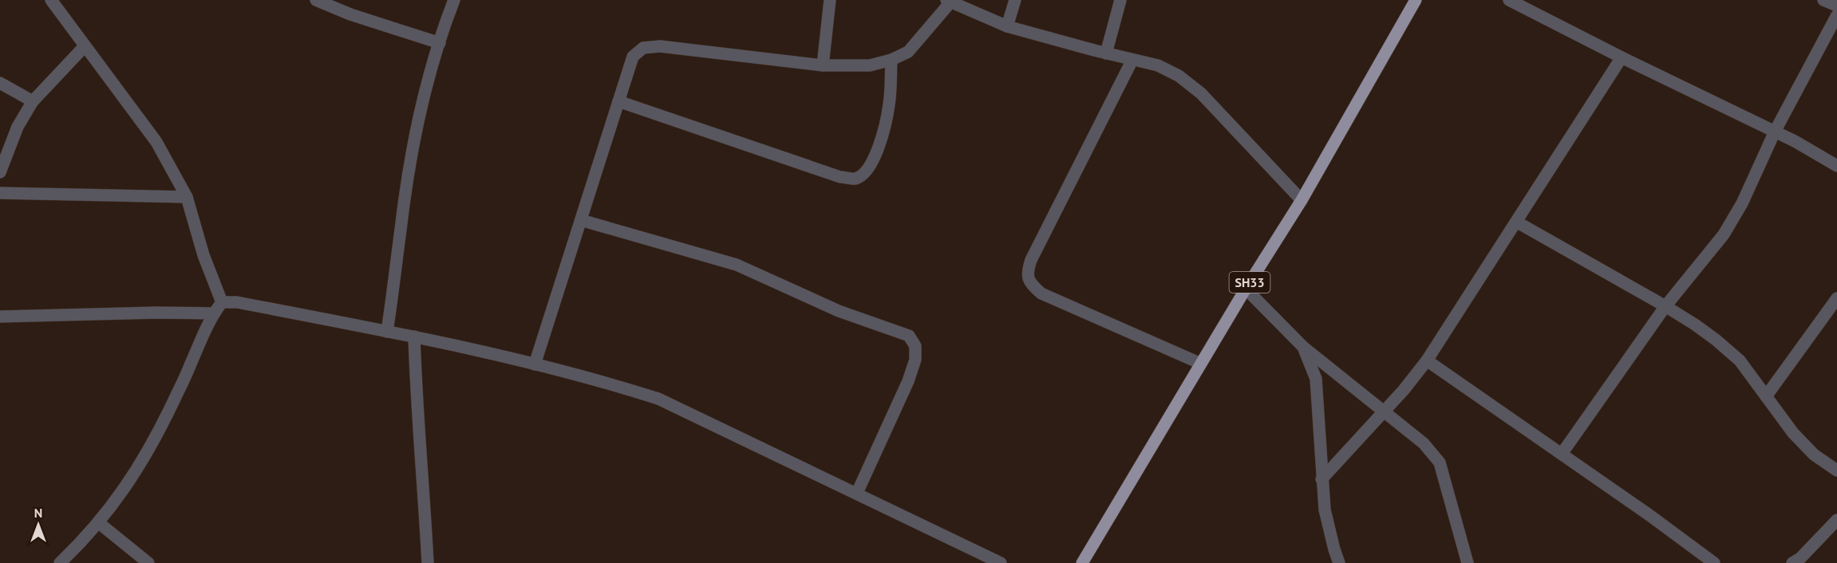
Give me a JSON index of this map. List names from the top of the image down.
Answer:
{
  "streets": {
    "main road": ["SH33"]
  },
  "north": "top"
}
